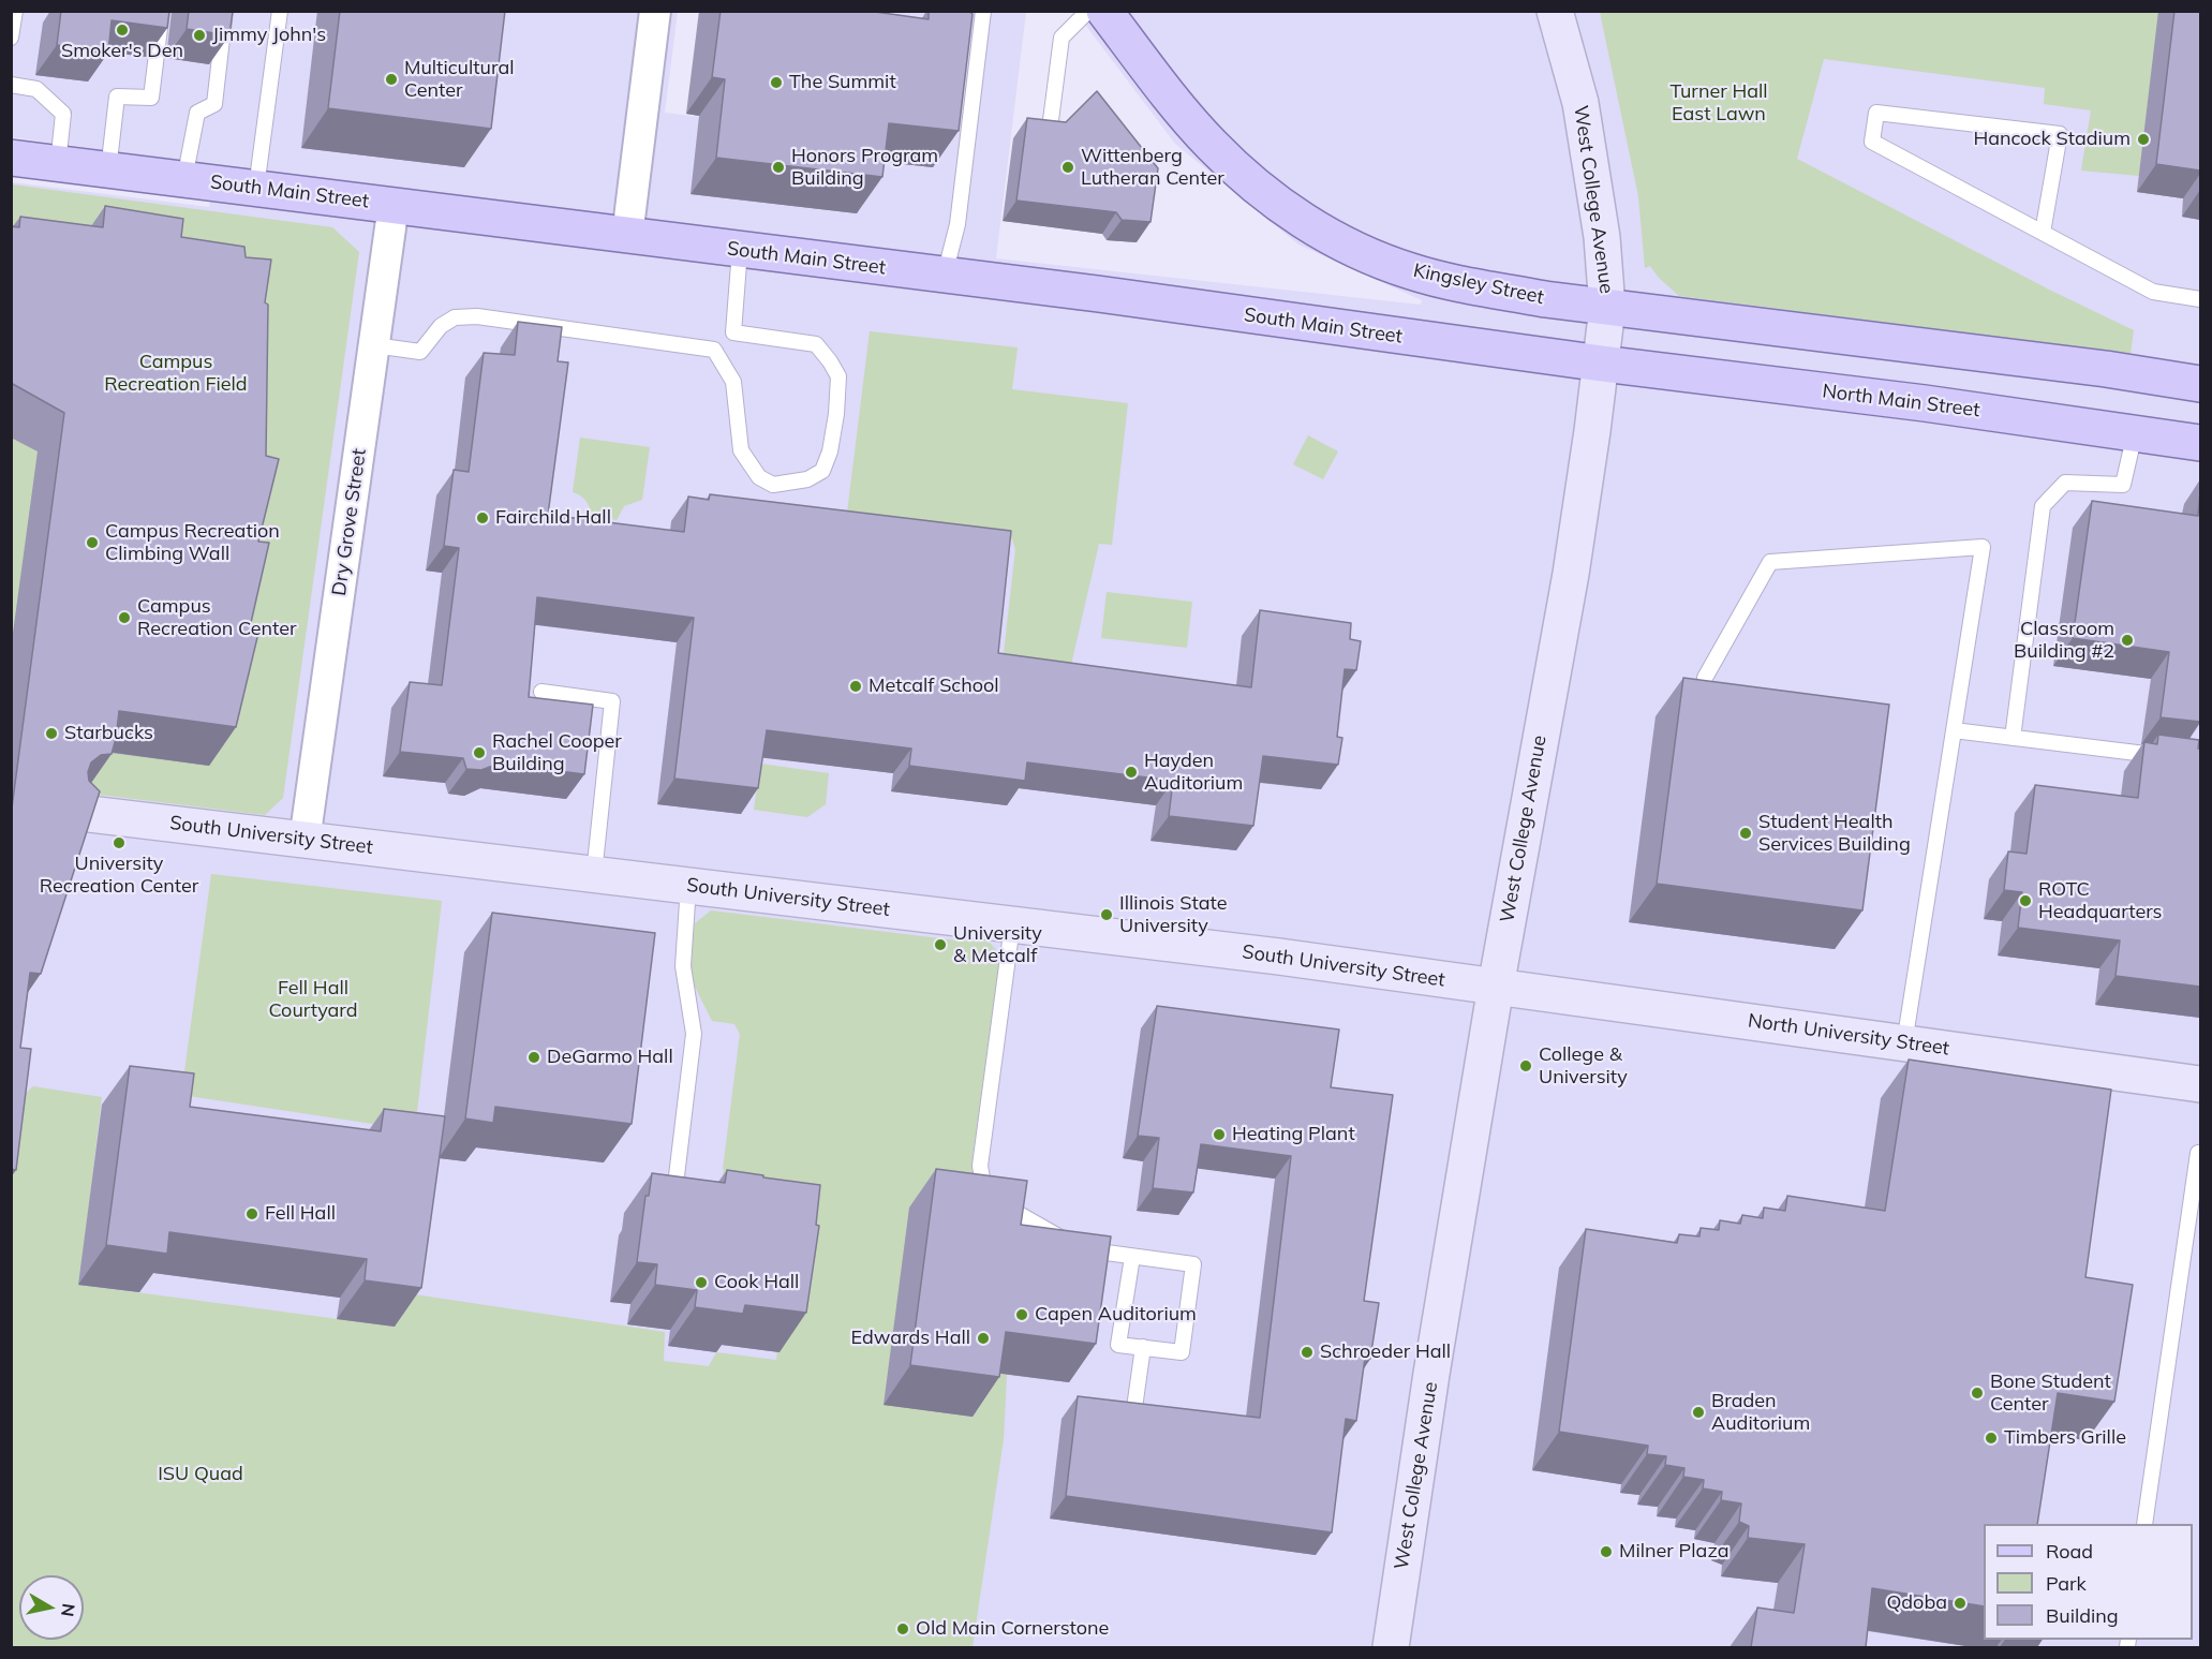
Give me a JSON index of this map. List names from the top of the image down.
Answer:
{
  "streets": {
    "main road": ["South Main Street", "Kingsley Street", "North Main Street"],
    "street": [
      "West College Avenue",
      "Dry Grove Street",
      "South University Street",
      "North University Street"
    ]
  },
  "crossings": [
    ["South Main Street", "West College Avenue"],
    ["South Main Street", "North Main Street"],
    ["South Main Street", "Dry Grove Street"],
    ["West College Avenue", "Kingsley Street"],
    ["West College Avenue", "North Main Street"],
    ["West College Avenue", "South University Street"],
    ["West College Avenue", "North University Street"],
    ["Dry Grove Street", "South University Street"],
    ["South University Street", "North University Street"]
  ],
  "parks": [
    "Turner Hall East Lawn",
    "Campus Recreation Field",
    "Fell Hall Courtyard",
    "ISU Quad"
  ],
  "places": [
    "Smoker's Den",
    "Jimmy John's",
    "Multicultural Center",
    "The Summit",
    "Hancock Stadium",
    "Honors Program Building",
    "Wittenberg Lutheran Center",
    "Fairchild Hall",
    "Campus Recreation Climbing Wall",
    "Campus Recreation Center",
    "Classroom Building #2",
    "Metcalf School",
    "Starbucks",
    "Rachel Cooper Building",
    "Hayden Auditorium",
    "Student Health Services Building",
    "University Recreation Center",
    "ROTC Headquarters",
    "Illinois State University",
    "University & Metcalf",
    "DeGarmo Hall",
    "College & University",
    "Heating Plant",
    "Fell Hall",
    "Cook Hall",
    "Capen Auditorium",
    "Edwards Hall",
    "Schroeder Hall",
    "Bone Student Center",
    "Braden Auditorium",
    "Timbers Grille",
    "Milner Plaza",
    "Qdoba",
    "Old Main Cornerstone"
  ],
  "legend": ["Road", "Park", "Building"],
  "north": "right"
}
